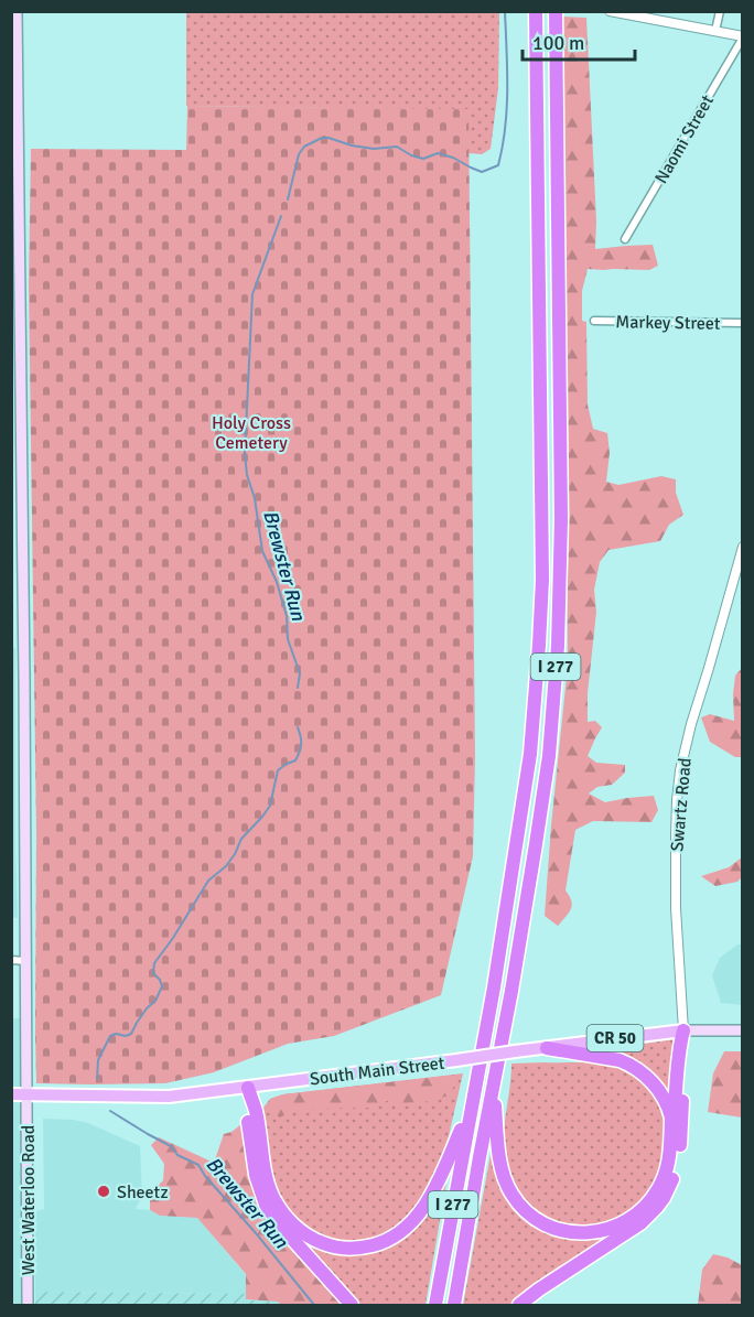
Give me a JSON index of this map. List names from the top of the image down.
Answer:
{
  "streets": {
    "highway": ["I 277"],
    "main road": ["CR 50", "South Main Street", "West Waterloo Road"],
    "street": ["Naomi Street", "Markey Street", "Swartz Road"]
  },
  "crossings": [
    ["Swartz Road", "South Main Street"],
    ["South Main Street", "West Waterloo Road"]
  ],
  "water": ["Brewster Run"],
  "parks": ["Holy Cross Cemetery"],
  "places": ["Sheetz"],
  "scale_bar": "100 m"
}
